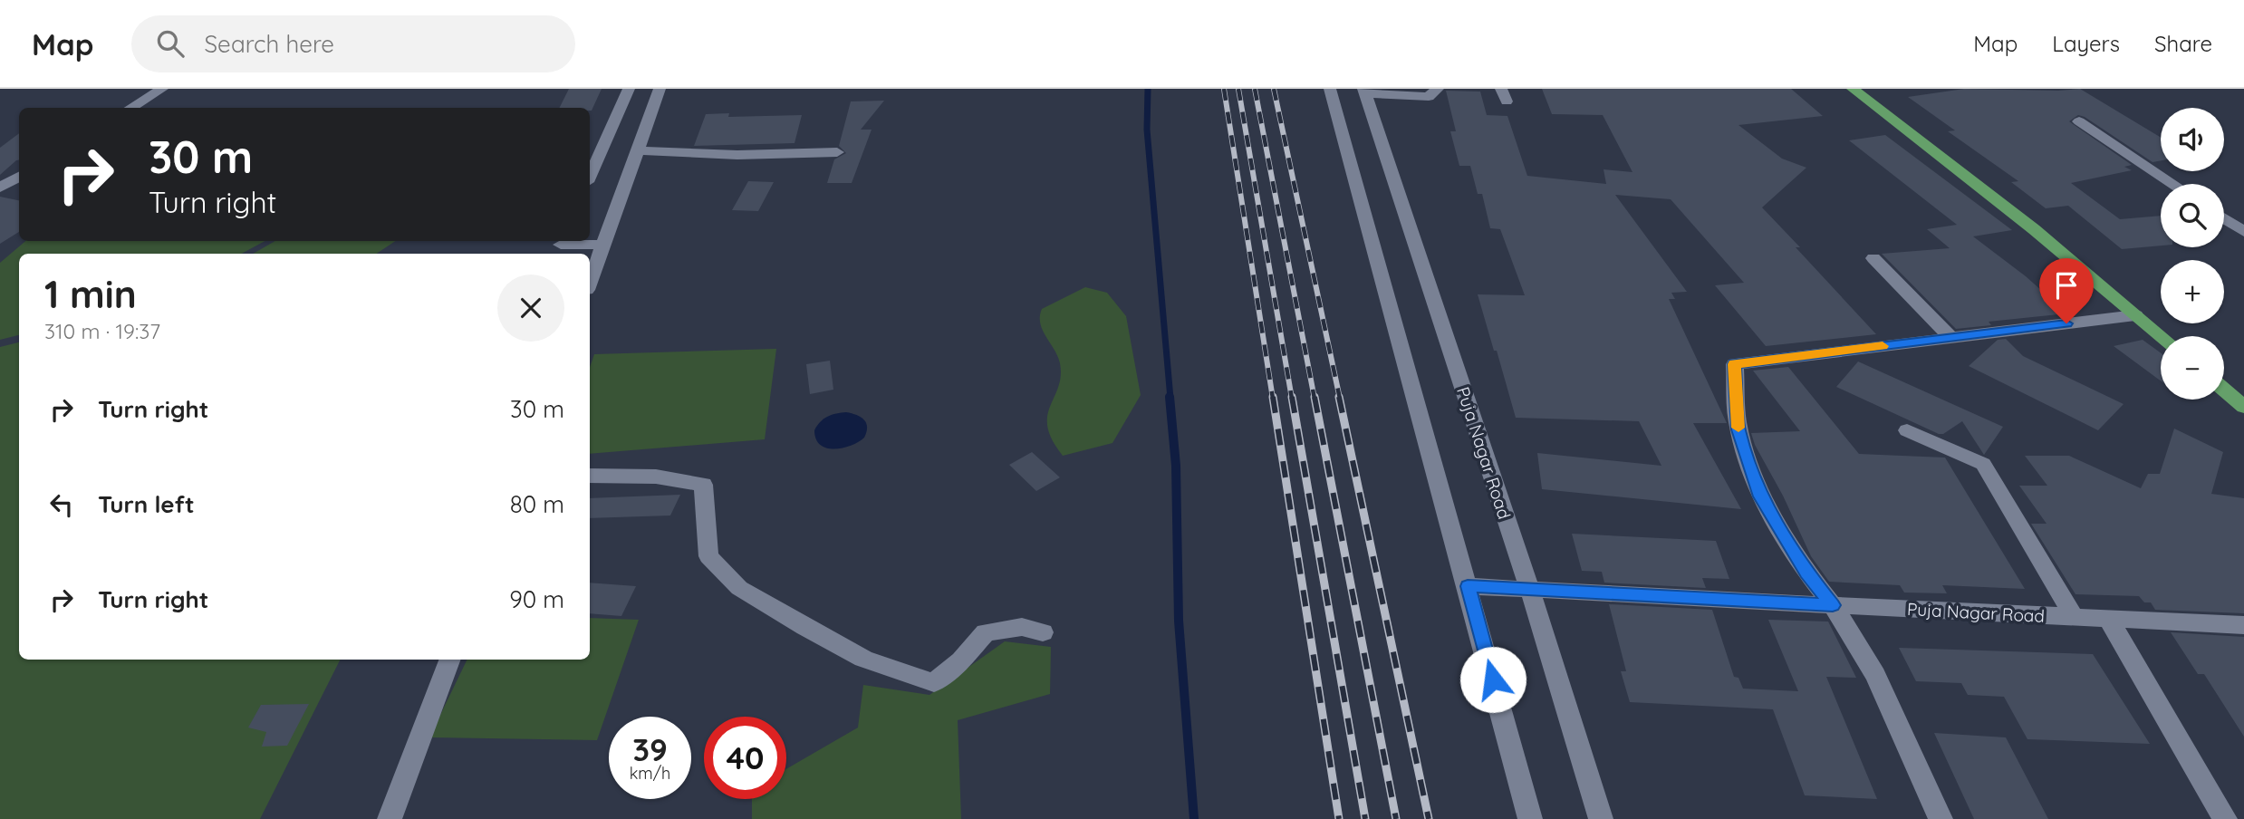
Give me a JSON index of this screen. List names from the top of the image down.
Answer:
{
  "streets": {
    "street": ["Puja Nagar Road"]
  },
  "page": {
    "header": "Map",
    "search": "Search here",
    "nav": ["Map", "Layers", "Share"],
    "map_buttons": ["+", "−"],
    "turn": ["30 m", "Turn right"],
    "heading": ["1 min", "310 m · 19:37"],
    "list": [
      {
        "name": "Turn right",
        "value": "30 m"
      },
      {
        "name": "Turn left",
        "value": "80 m"
      },
      {
        "name": "Turn right",
        "value": "90 m"
      }
    ],
    "speed": "39 km/h",
    "limit": "40"
  }
}
